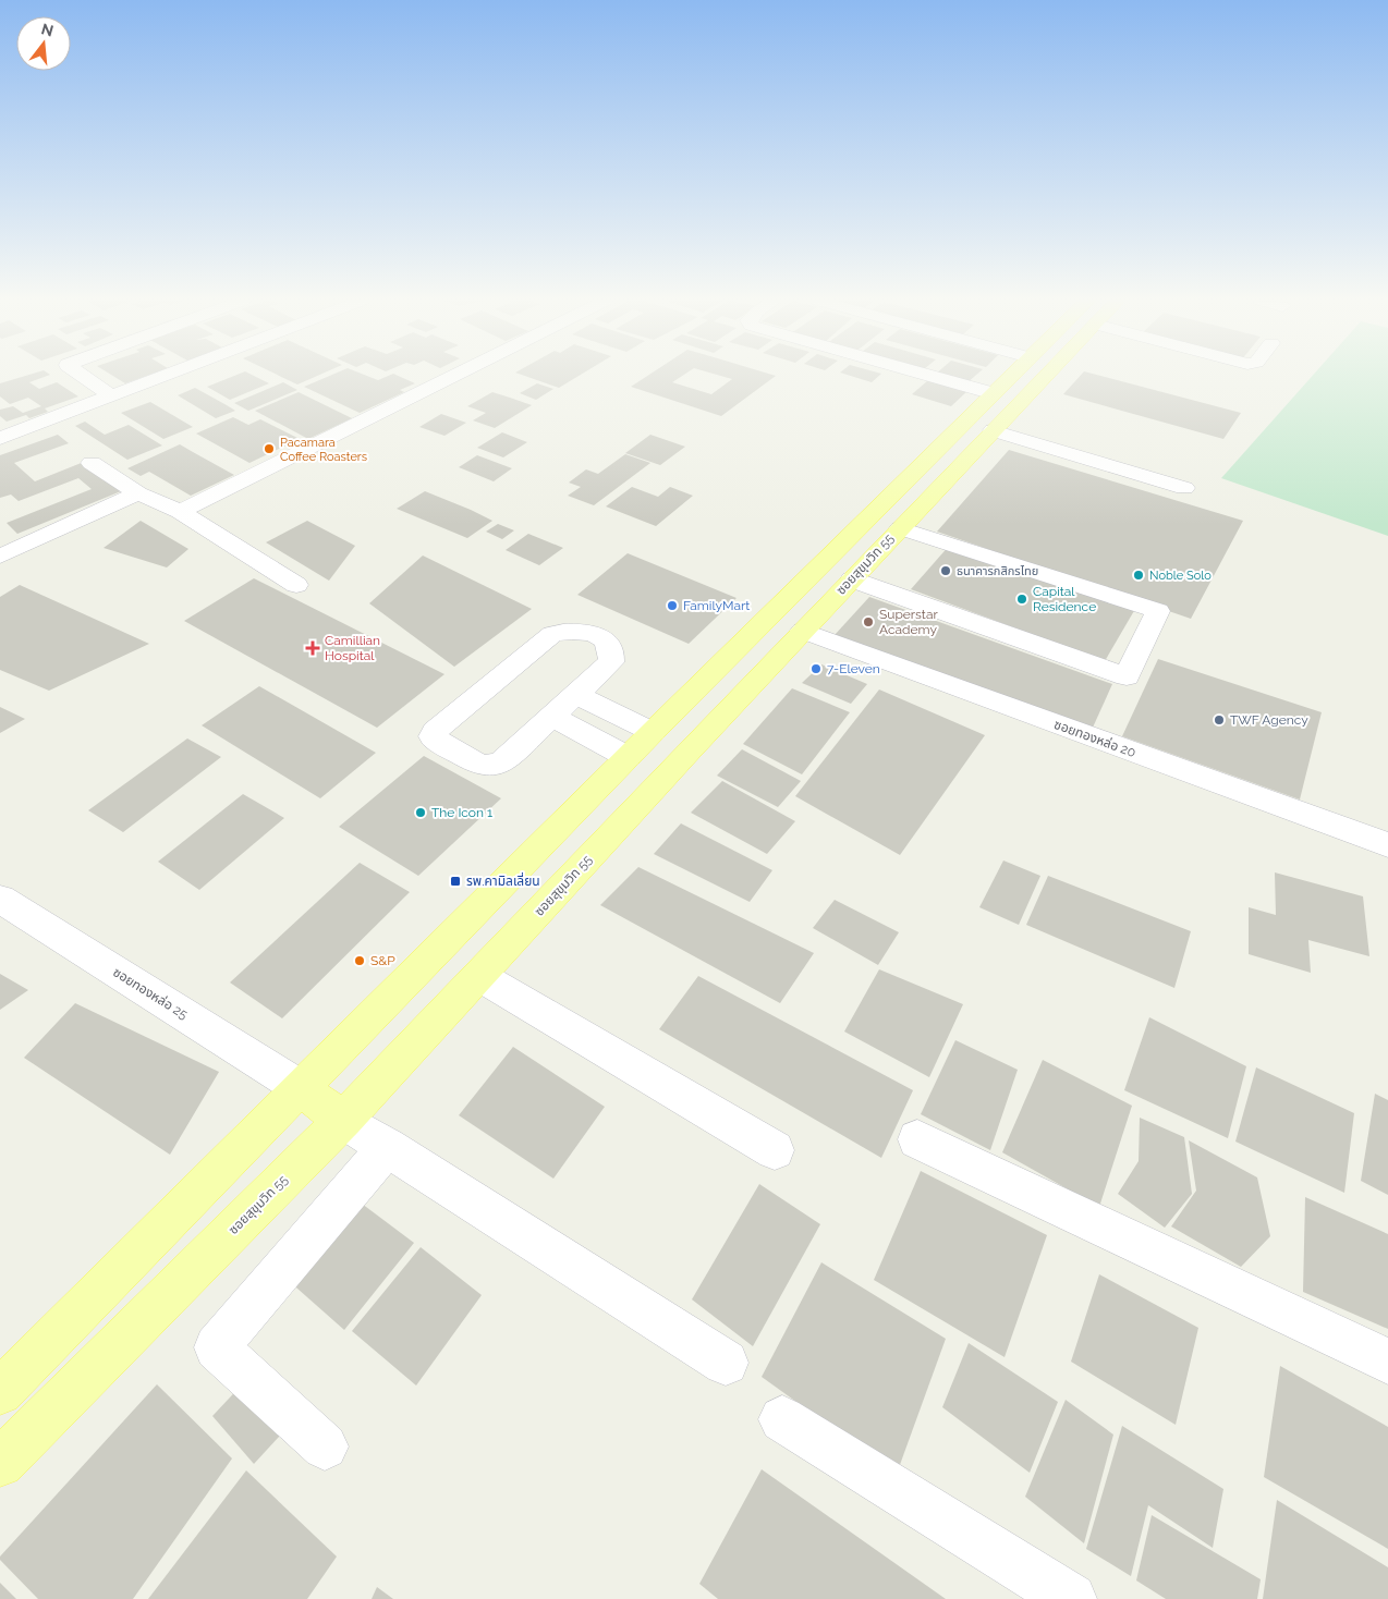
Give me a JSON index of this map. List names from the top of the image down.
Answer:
{
  "streets": {
    "main road": ["ซอยสุขุมวิท 55"],
    "street": ["ซอยทองหล่อ 20", "ซอยทองหล่อ 25"]
  },
  "crossings": [
    ["ซอยสุขุมวิท 55", "ซอยทองหล่อ 20"],
    ["ซอยสุขุมวิท 55", "ซอยทองหล่อ 25"]
  ],
  "places": {
    "other": [
      "Pacamara Coffee Roasters",
      "ธนาคารกสิกรไทย",
      "Noble Solo",
      "Capital Residence",
      "FamilyMart",
      "Superstar Academy",
      "7-Eleven",
      "TWF Agency",
      "The Icon 1",
      "S&P"
    ],
    "health": ["Camillian Hospital"],
    "transit": ["รพ.คามิลเลี่ยน"]
  },
  "north": "top"
}
